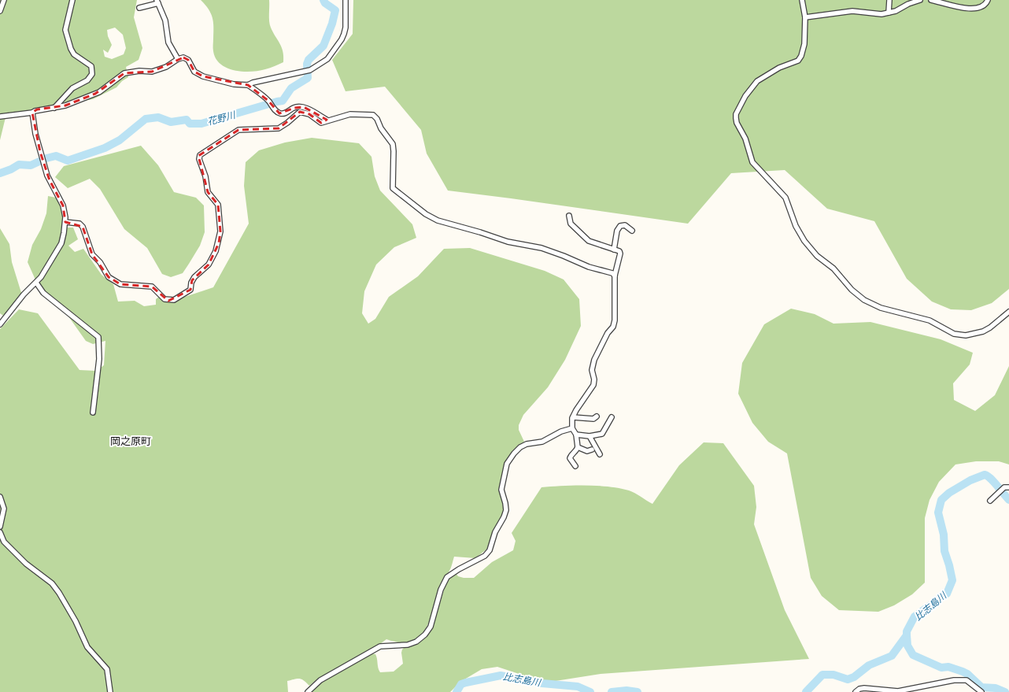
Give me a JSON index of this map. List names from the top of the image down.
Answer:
{
  "districts": ["岡之原町"],
  "water": ["花野川", "比志島川"]
}
